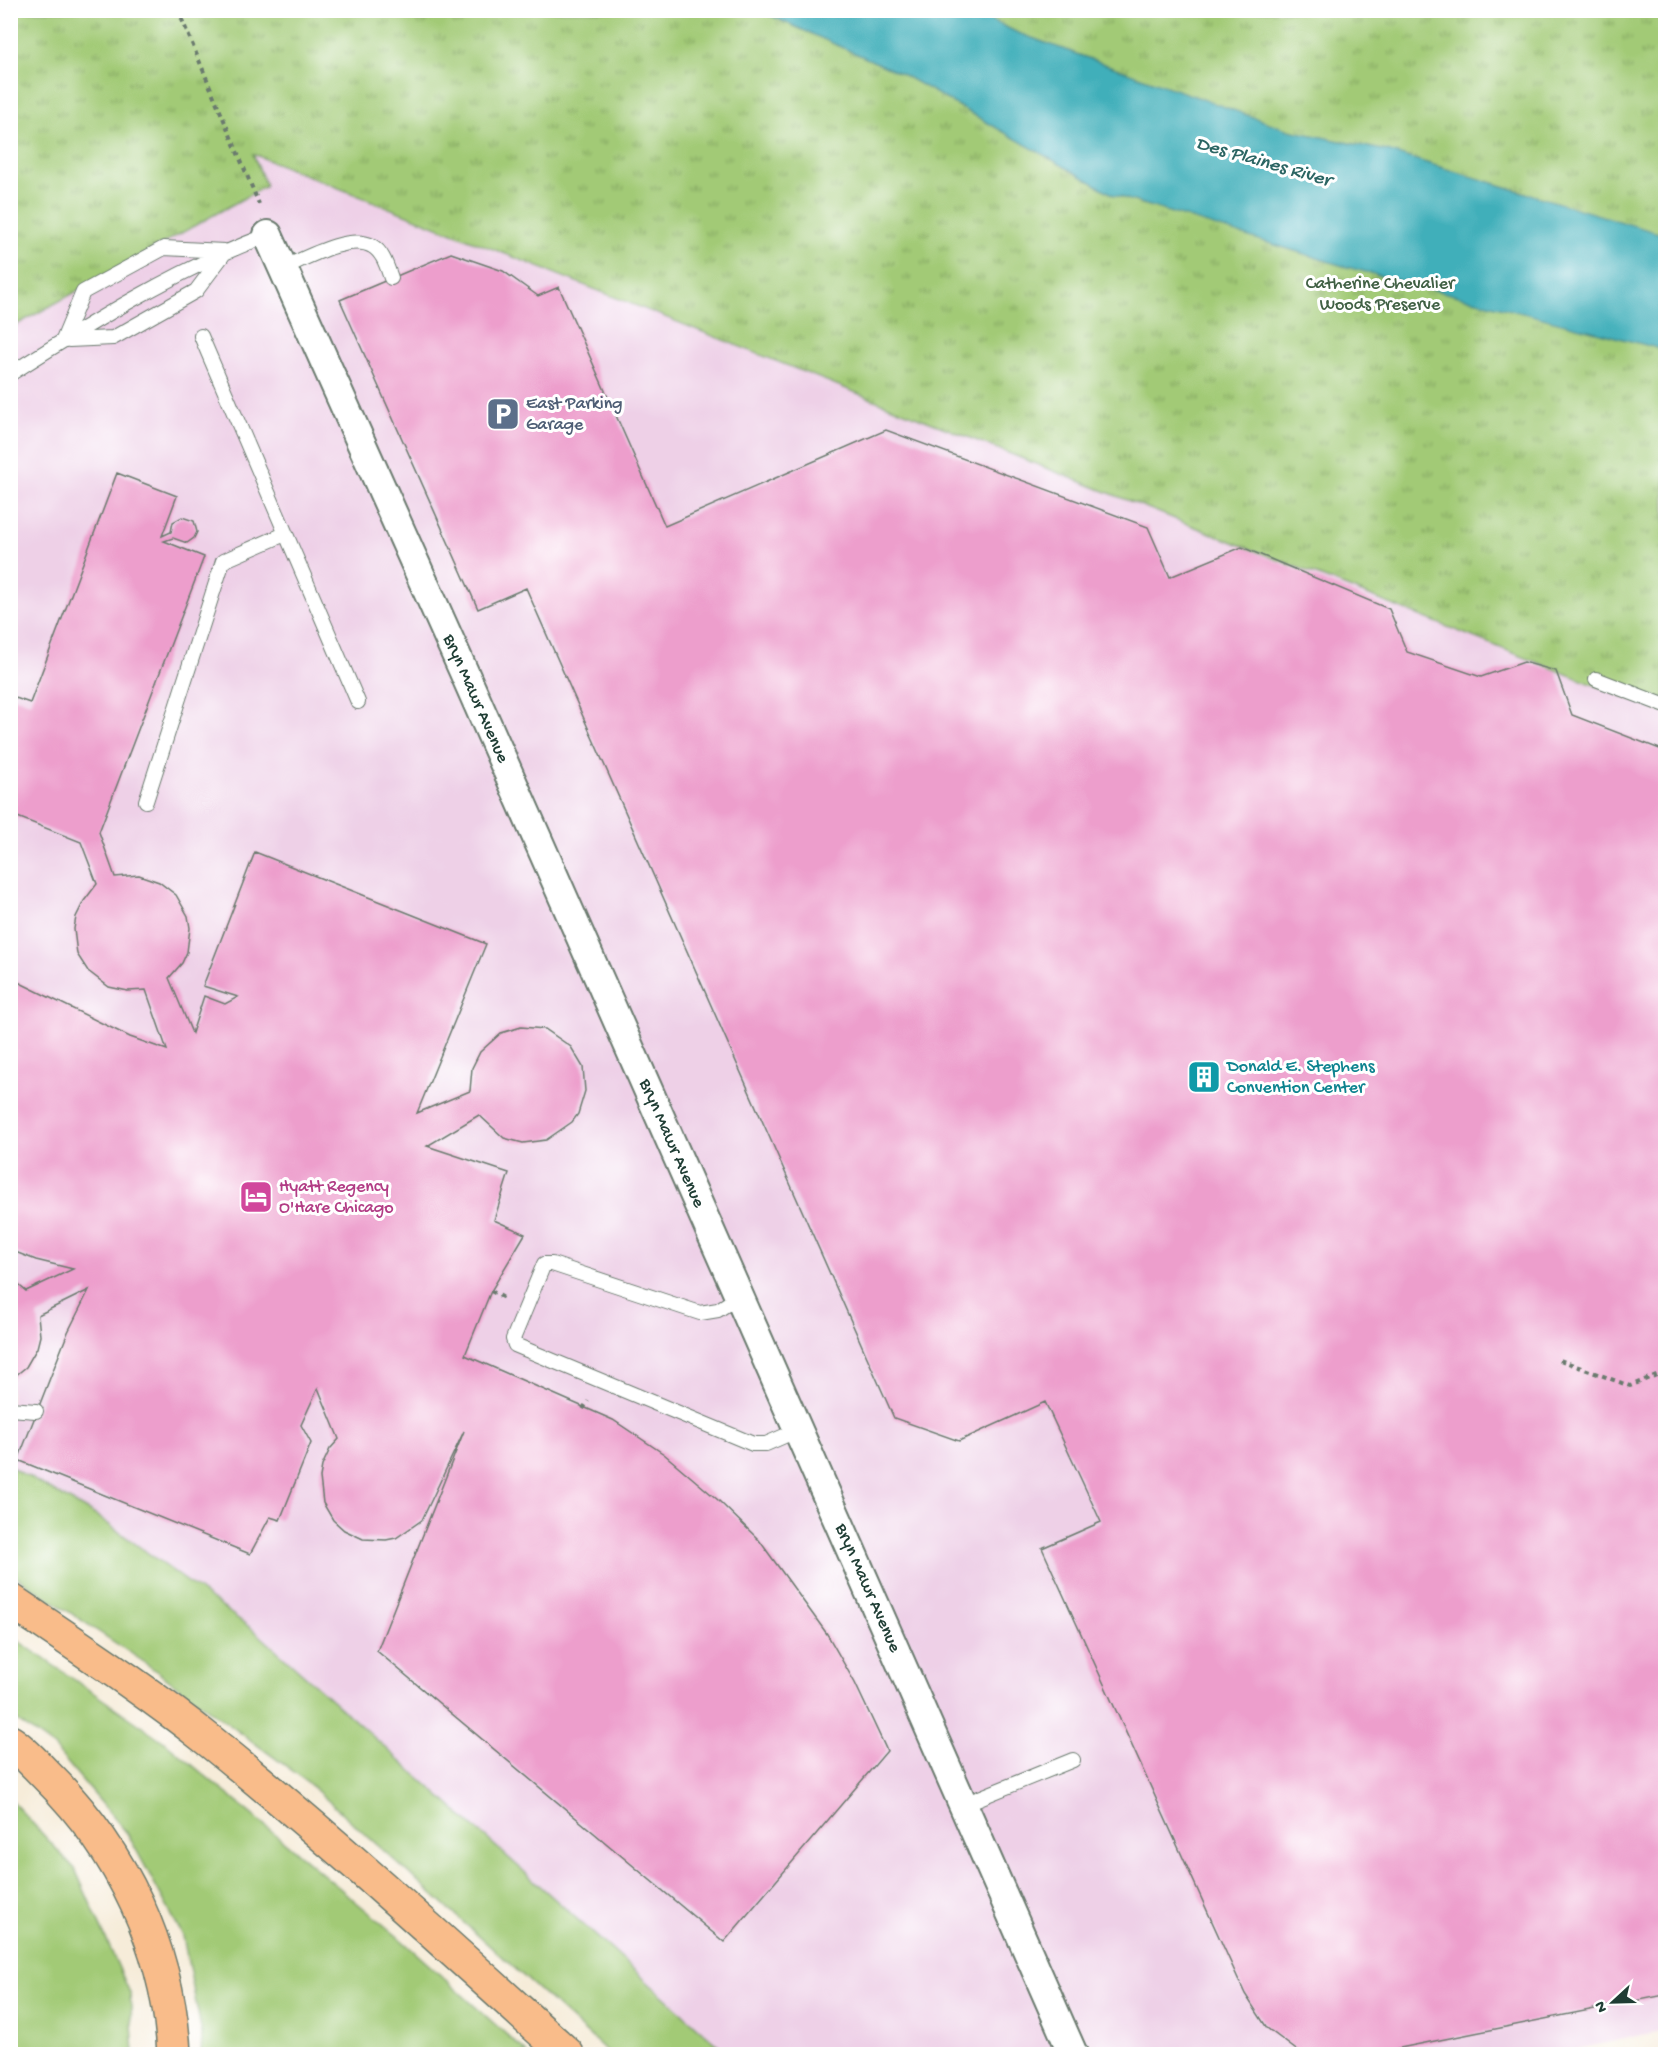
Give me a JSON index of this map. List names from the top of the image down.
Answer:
{
  "streets": {
    "street": ["Bryn Mawr Avenue"]
  },
  "water": ["Des Plaines River"],
  "parks": ["Catherine Chevalier Woods Preserve"],
  "places": {
    "parking": ["East Parking Garage"],
    "building": ["Donald E. Stephens Convention Center"],
    "hotel": ["Hyatt Regency O'Hare Chicago"]
  },
  "north": "left"
}
